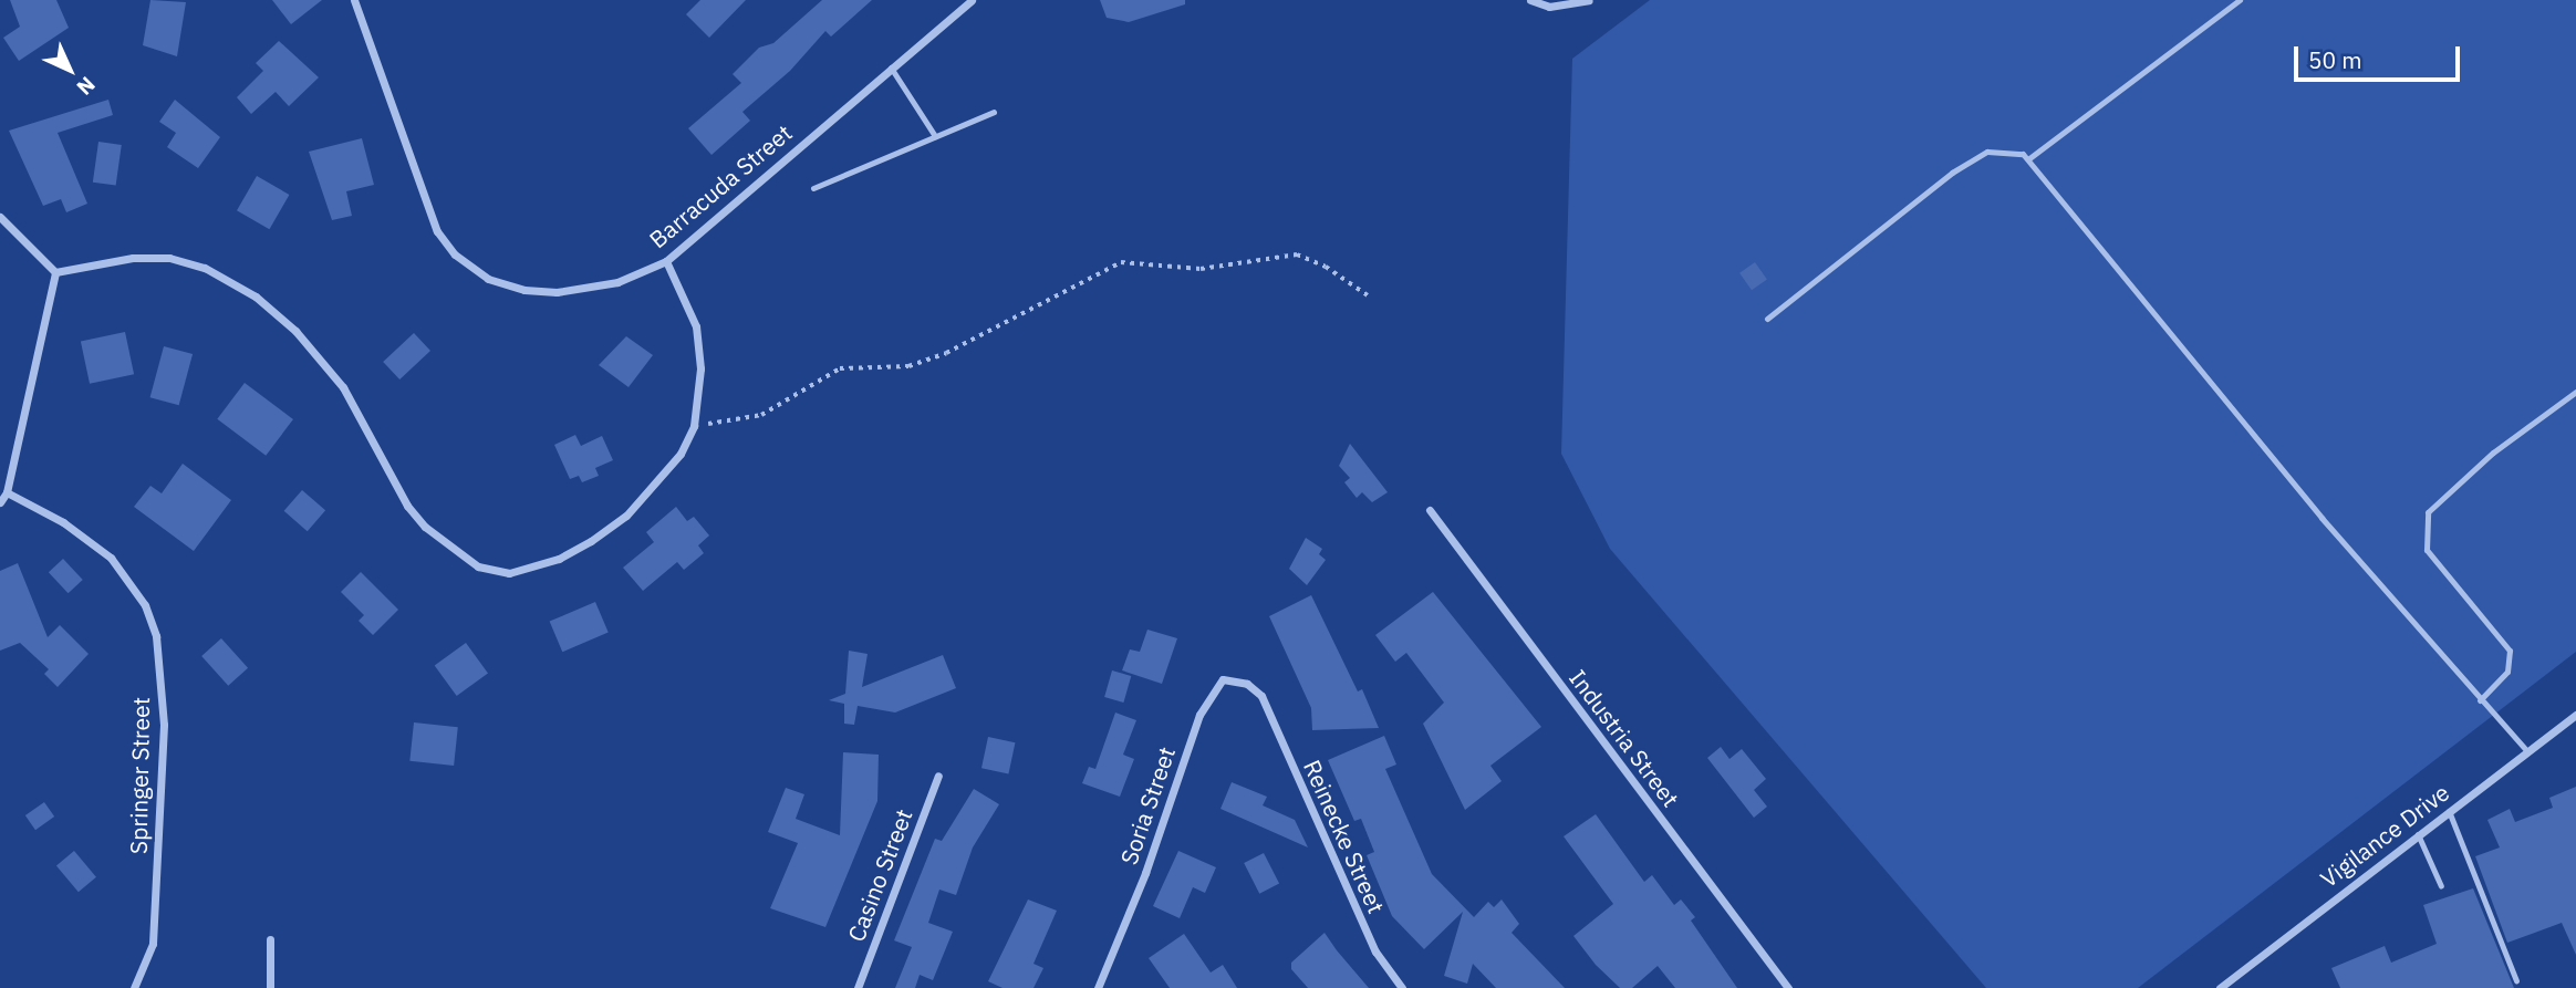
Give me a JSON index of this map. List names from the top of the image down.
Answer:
{
  "streets": {
    "street": [
      "Barracuda Street",
      "Industria Street",
      "Springer Street",
      "Soria Street",
      "Vigilance Drive",
      "Reinecke Street",
      "Casino Street"
    ]
  },
  "crossings": [
    ["Soria Street", "Reinecke Street"]
  ],
  "scale_bar": "50 m",
  "north": "bottom right"
}
